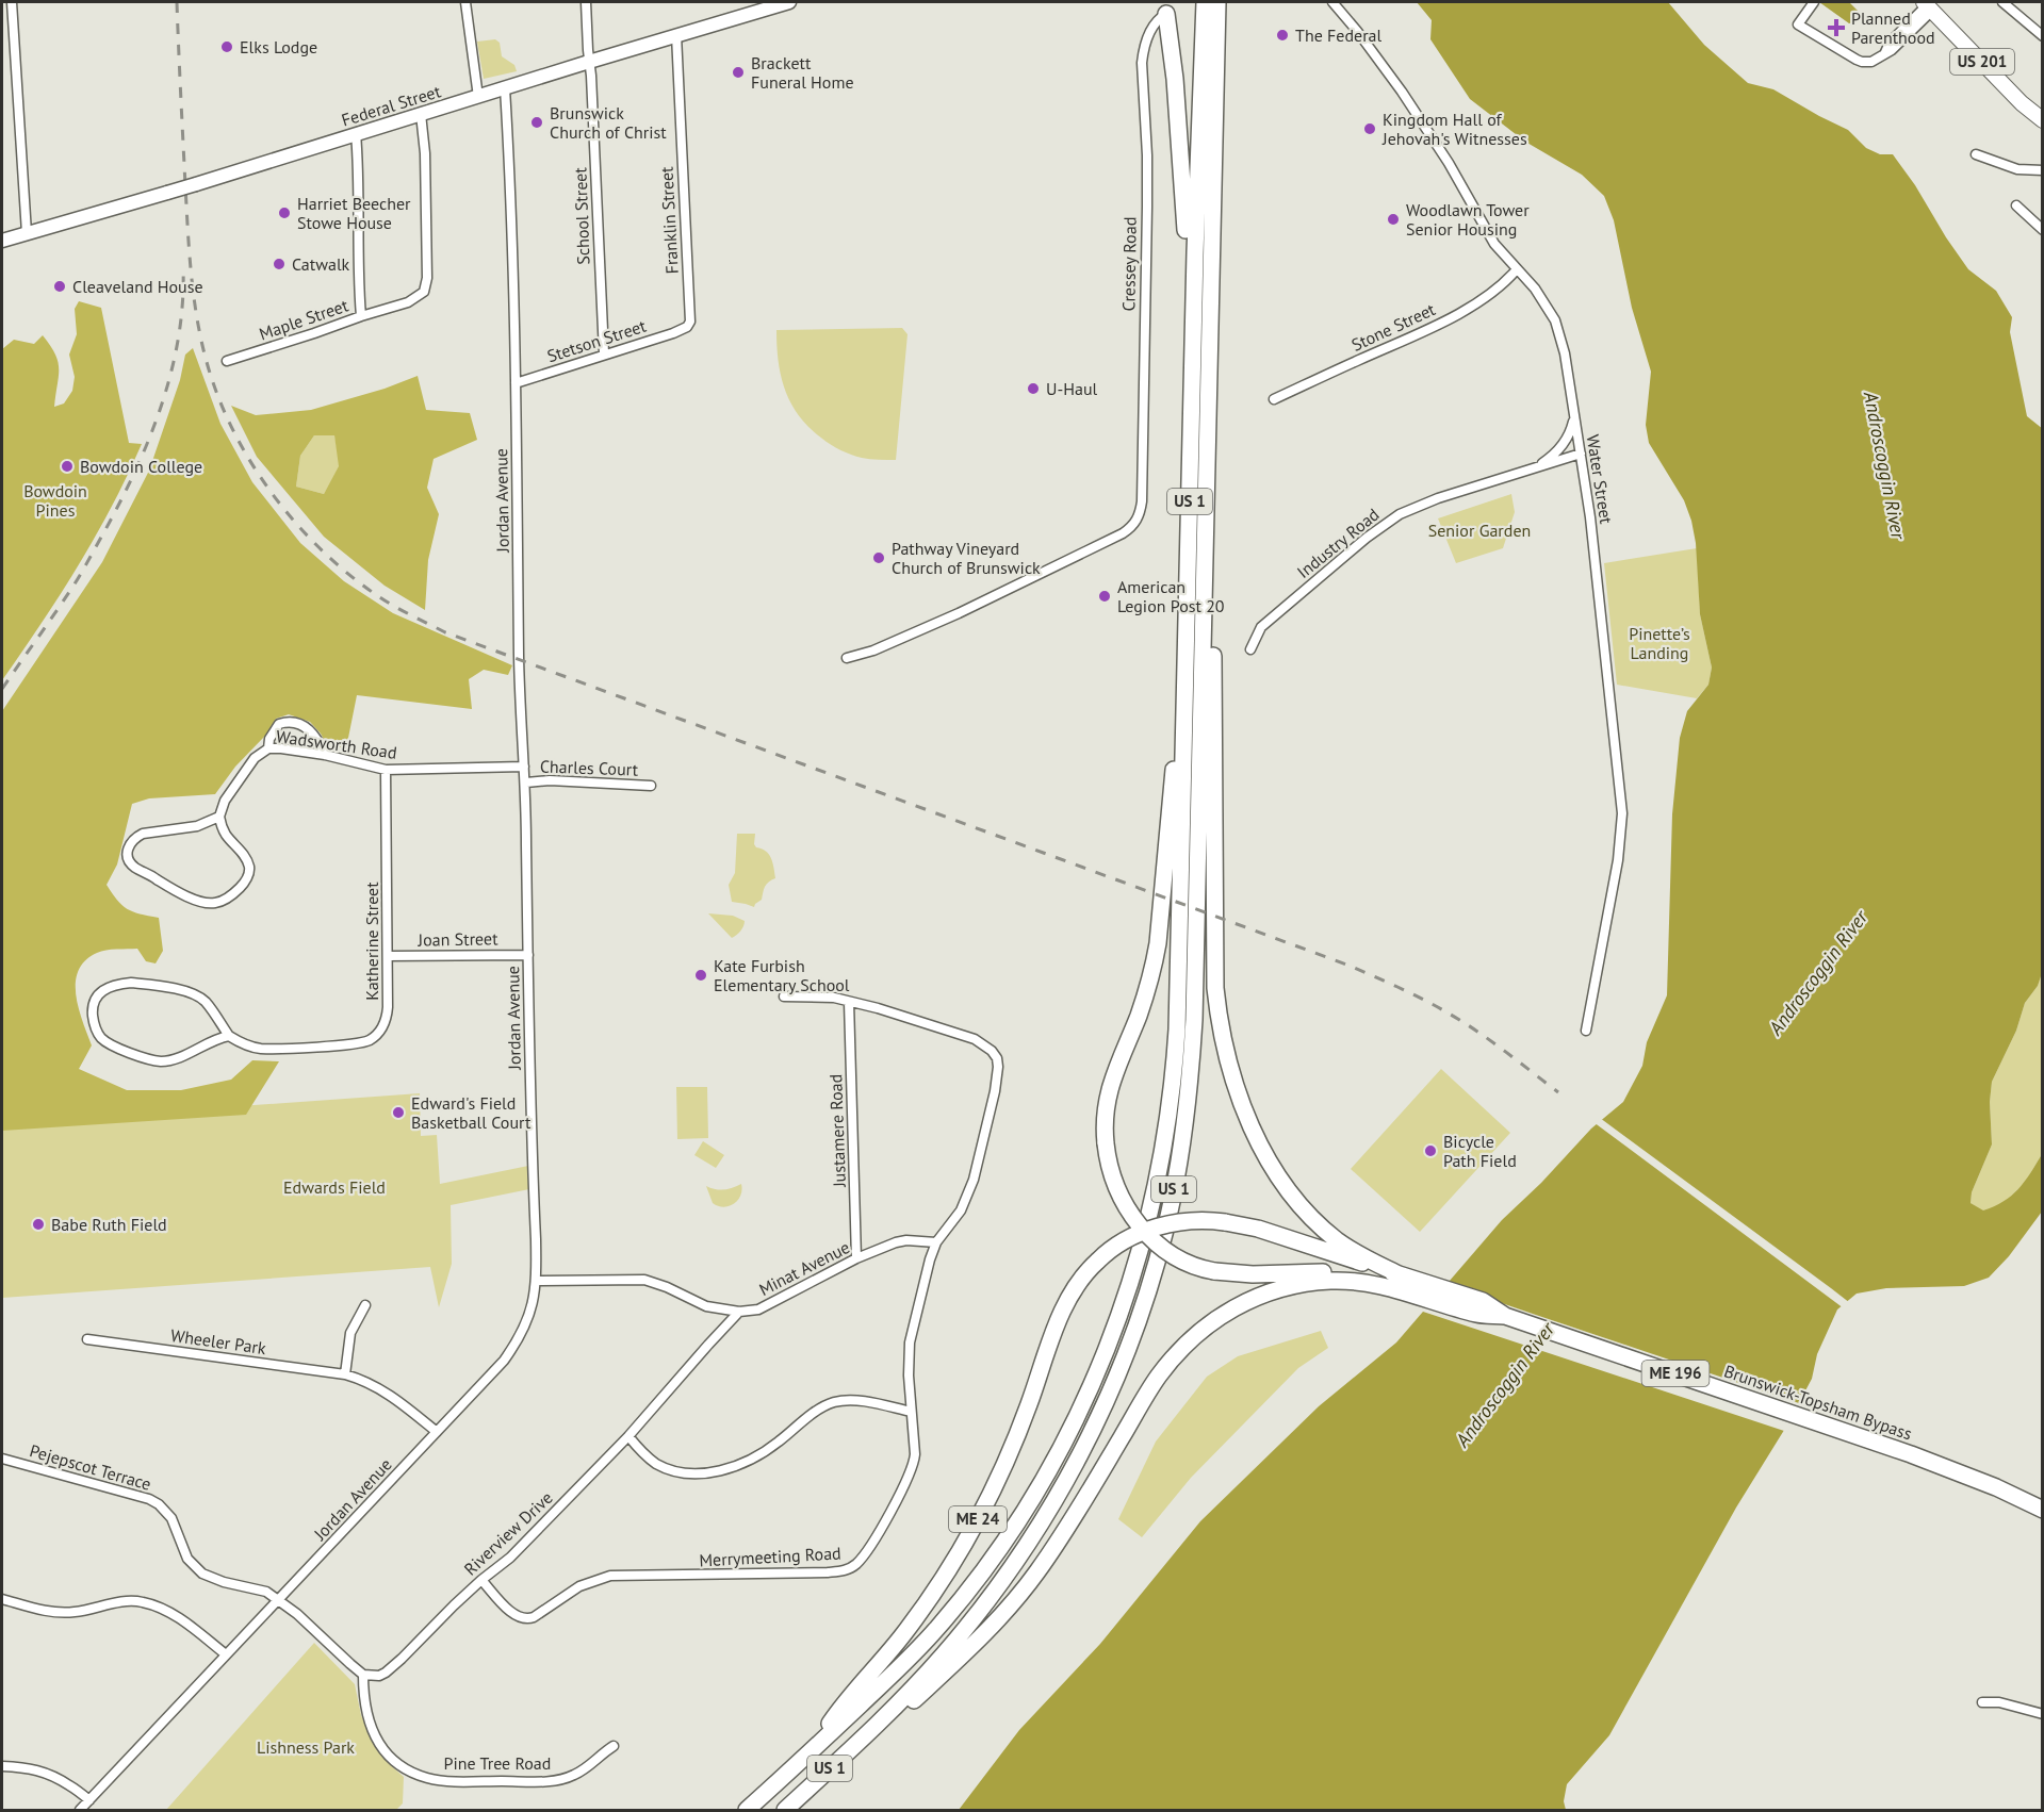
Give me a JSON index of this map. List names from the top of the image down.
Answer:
{
  "streets": {
    "highway": [
      "US 1",
      "ME 196",
      "Brunswick-Topsham Bypass",
      "ME 24"
    ],
    "main road": ["US 201"],
    "street": [
      "Federal Street",
      "School Street",
      "Franklin Street",
      "Cressey Road",
      "Maple Street",
      "Stone Street",
      "Stetson Street",
      "Water Street",
      "Jordan Avenue",
      "Industry Road",
      "Wadsworth Road",
      "Charles Court",
      "Joan Street",
      "Katherine Street",
      "Justamere Road",
      "Minat Avenue",
      "Wheeler Park",
      "Pejepscot Terrace",
      "Riverview Drive",
      "Merrymeeting Road",
      "Pine Tree Road"
    ]
  },
  "crossings": [
    ["Federal Street", "School Street"],
    ["Federal Street", "Franklin Street"],
    ["Federal Street", "Maple Street"],
    ["Federal Street", "Jordan Avenue"],
    ["School Street", "Stetson Street"],
    ["Franklin Street", "Stetson Street"],
    ["Stone Street", "Water Street"],
    ["Stetson Street", "Jordan Avenue"],
    ["Water Street", "Industry Road"],
    ["Jordan Avenue", "Wadsworth Road"],
    ["Jordan Avenue", "Charles Court"],
    ["Jordan Avenue", "Joan Street"],
    ["Jordan Avenue", "Minat Avenue"],
    ["Jordan Avenue", "Wheeler Park"],
    ["Jordan Avenue", "Pejepscot Terrace"],
    ["US 1", "ME 24"],
    ["Wadsworth Road", "Katherine Street"],
    ["Joan Street", "Katherine Street"],
    ["Justamere Road", "Minat Avenue"],
    ["Justamere Road", "Merrymeeting Road"],
    ["Minat Avenue", "Riverview Drive"],
    ["Minat Avenue", "Merrymeeting Road"],
    ["Brunswick-Topsham Bypass", "ME 24"],
    ["Riverview Drive", "Merrymeeting Road"],
    ["Riverview Drive", "Pine Tree Road"]
  ],
  "water": ["Androscoggin River"],
  "parks": [
    "Bowdoin Pines",
    "Senior Garden",
    "Pinette’s Landing",
    "Edwards Field",
    "Lishness Park"
  ],
  "places": {
    "health": ["Planned Parenthood"],
    "other": [
      "The Federal",
      "Elks Lodge",
      "Brackett Funeral Home",
      "Brunswick Church of Christ",
      "Kingdom Hall of Jehovah's Witnesses",
      "Harriet Beecher Stowe House",
      "Woodlawn Tower Senior Housing",
      "Catwalk",
      "Cleaveland House",
      "U-Haul",
      "Bowdoin College",
      "Pathway Vineyard Church of Brunswick",
      "American Legion Post 20",
      "Kate Furbish Elementary School",
      "Edward's Field Basketball Court",
      "Bicycle Path Field",
      "Babe Ruth Field"
    ]
  }
}
